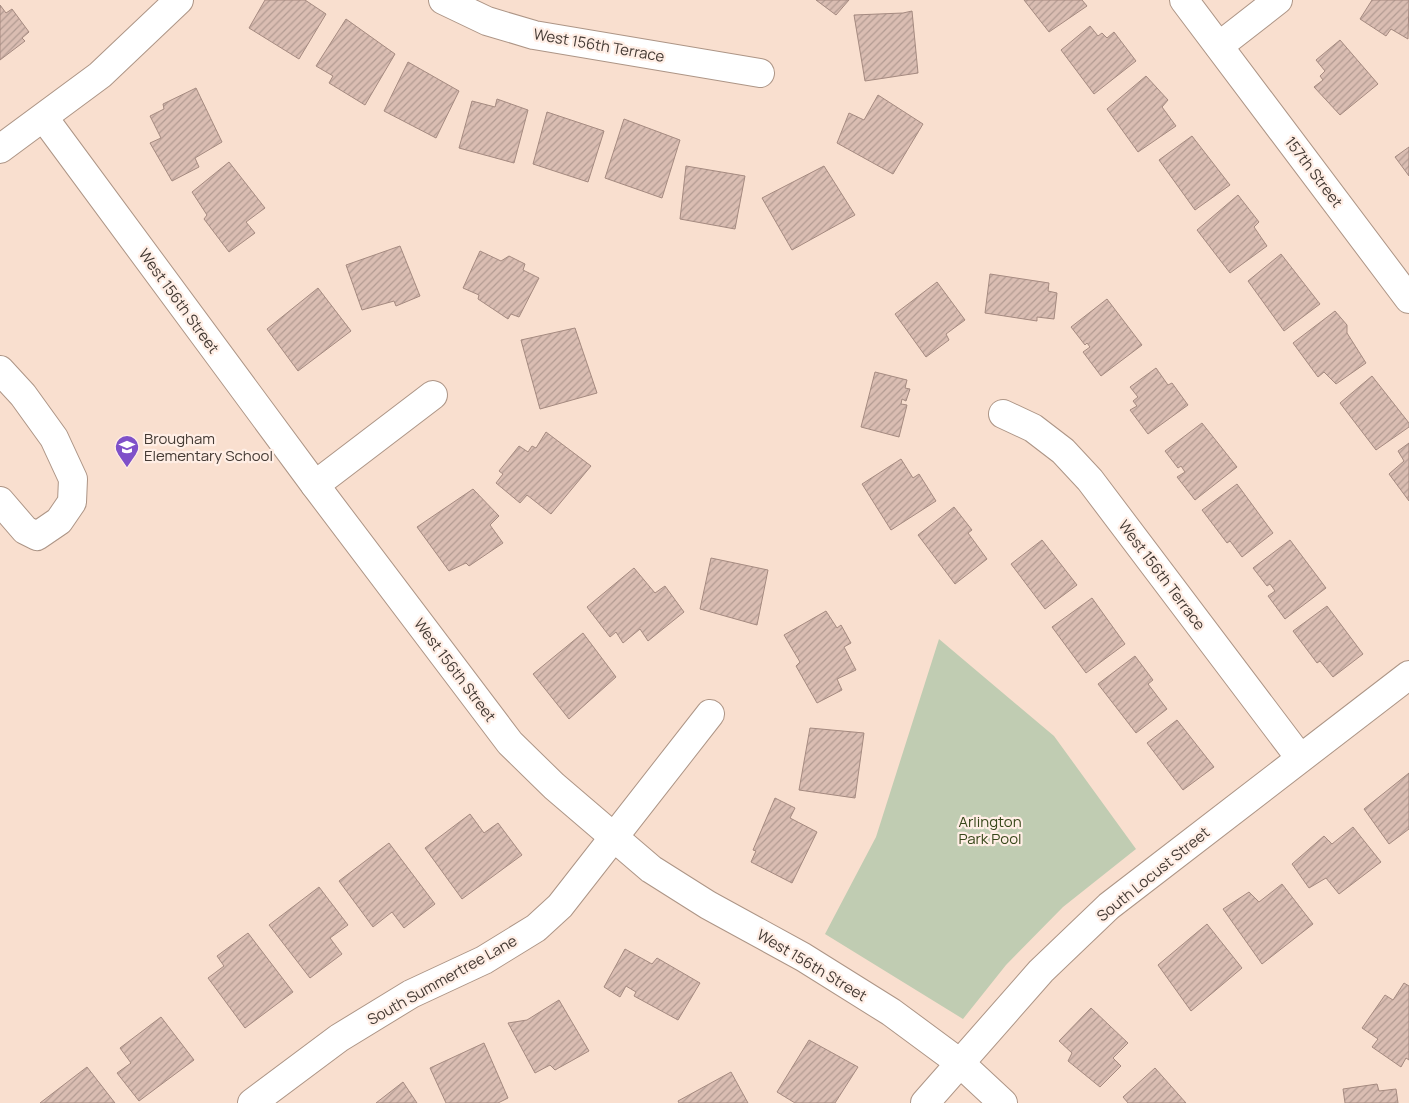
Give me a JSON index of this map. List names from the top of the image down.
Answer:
{
  "streets": {
    "street": [
      "West 156th Terrace",
      "157th Street",
      "West 156th Street",
      "South Locust Street",
      "South Summertree Lane"
    ]
  },
  "crossings": [
    ["West 156th Terrace", "South Locust Street"],
    ["West 156th Street", "South Locust Street"],
    ["West 156th Street", "South Summertree Lane"]
  ],
  "parks": ["Arlington Park Pool"],
  "places": {
    "school or university": ["Brougham Elementary School"]
  }
}
